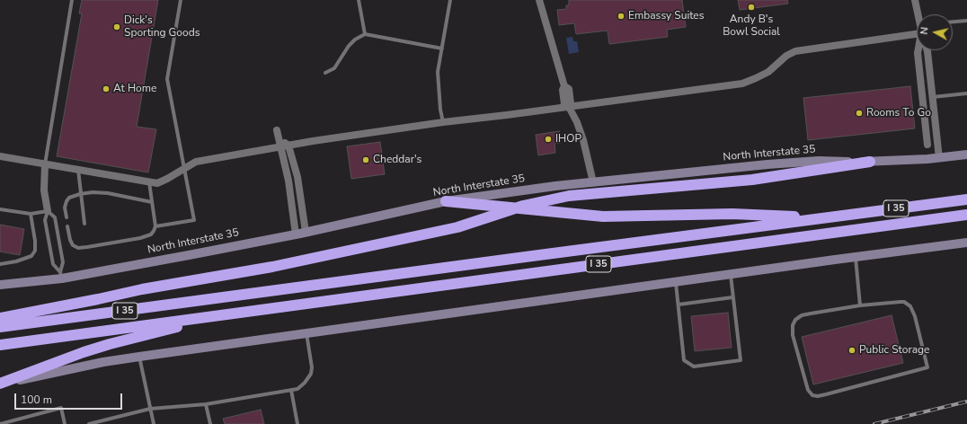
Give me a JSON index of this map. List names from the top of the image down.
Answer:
{
  "streets": {
    "highway": ["I 35"],
    "main road": ["North Interstate 35"]
  },
  "places": [
    "Andy B's Bowl Social",
    "Embassy Suites",
    "Dick's Sporting Goods",
    "At Home",
    "Rooms To Go",
    "IHOP",
    "Cheddar's",
    "Public Storage"
  ],
  "scale_bar": "100 m",
  "north": "left"
}
